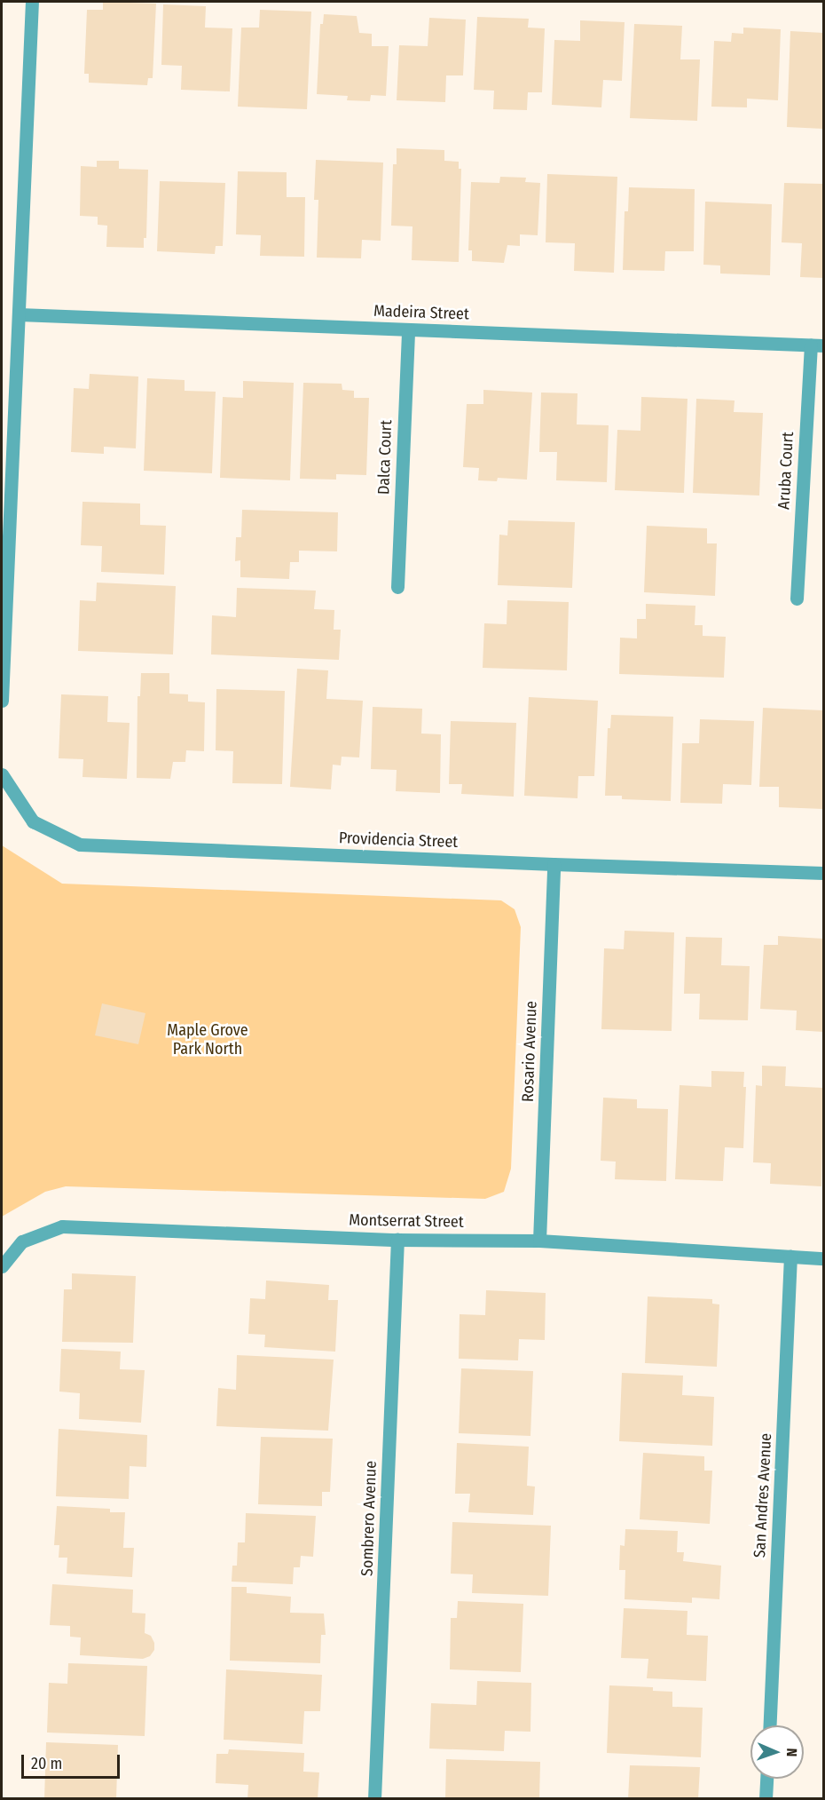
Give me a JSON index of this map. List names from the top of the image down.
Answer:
{
  "streets": {
    "street": [
      "Madeira Street",
      "Dalca Court",
      "Aruba Court",
      "Providencia Street",
      "Rosario Avenue",
      "Montserrat Street",
      "San Andres Avenue",
      "Sombrero Avenue"
    ]
  },
  "crossings": [
    ["Madeira Street", "Dalca Court"],
    ["Madeira Street", "Aruba Court"],
    ["Providencia Street", "Rosario Avenue"],
    ["Rosario Avenue", "Montserrat Street"],
    ["Montserrat Street", "San Andres Avenue"],
    ["Montserrat Street", "Sombrero Avenue"]
  ],
  "parks": ["Maple Grove Park North"],
  "scale_bar": "20 m",
  "north": "right"
}
